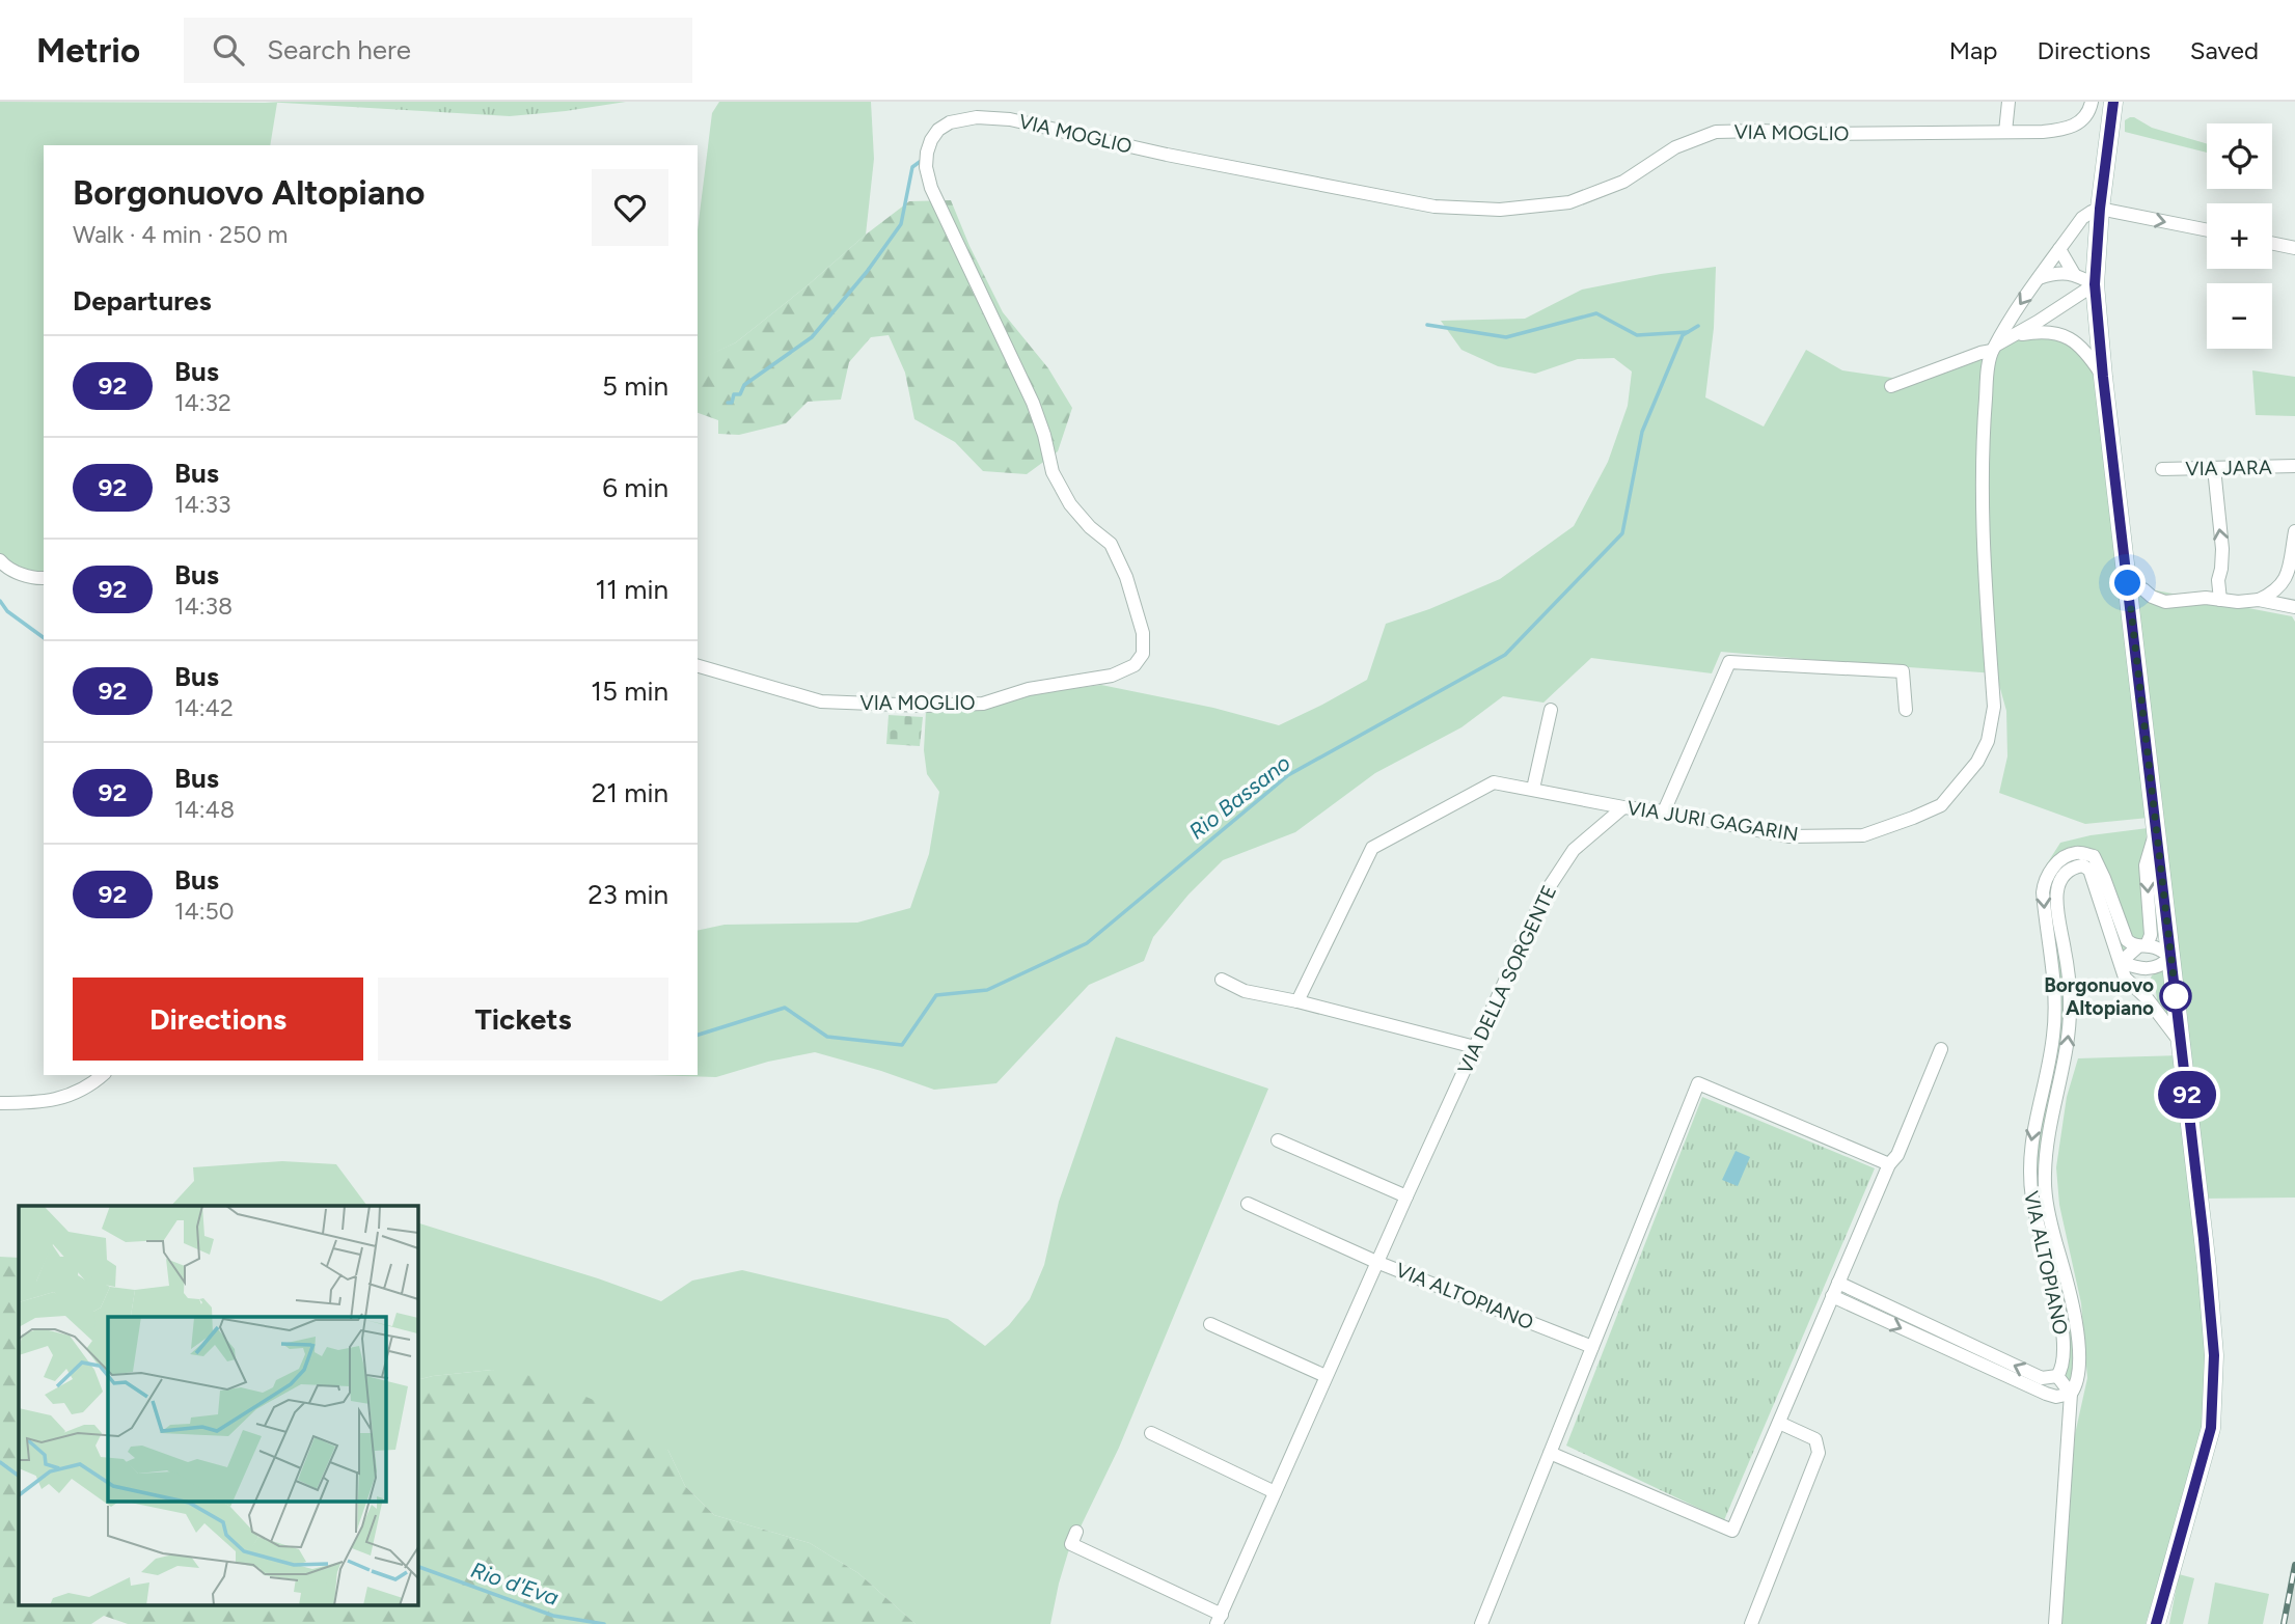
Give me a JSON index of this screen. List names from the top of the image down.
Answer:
{
  "streets": {
    "street": [
      "VIA MOGLIO",
      "VIA JARA",
      "VIA JURI GAGARIN",
      "VIA DELLA SORGENTE",
      "VIA ALTOPIANO"
    ]
  },
  "crossings": [
    ["VIA JURI GAGARIN", "VIA DELLA SORGENTE"],
    ["VIA DELLA SORGENTE", "VIA ALTOPIANO"]
  ],
  "water": ["Rio Bassano", "Rio d'Eva"],
  "places": ["Borgonuovo Altopiano"],
  "lines": ["bus line 92"],
  "page": {
    "header": "Metrio",
    "search": "Search here",
    "nav": ["Map", "Directions", "Saved"],
    "on_map": "92",
    "map_buttons": ["+", "−"],
    "heading": [
      ["Borgonuovo Altopiano", "Walk · 4 min · 250 m"],
      "Departures"
    ],
    "list": [
      {
        "mark": "92",
        "name": "Bus",
        "note": "14:32",
        "value": "5 min"
      },
      {
        "mark": "92",
        "name": "Bus",
        "note": "14:33",
        "value": "6 min"
      },
      {
        "mark": "92",
        "name": "Bus",
        "note": "14:38",
        "value": "11 min"
      },
      {
        "mark": "92",
        "name": "Bus",
        "note": "14:42",
        "value": "15 min"
      },
      {
        "mark": "92",
        "name": "Bus",
        "note": "14:48",
        "value": "21 min"
      },
      {
        "mark": "92",
        "name": "Bus",
        "note": "14:50",
        "value": "23 min"
      }
    ],
    "buttons": ["Directions", "Tickets"]
  }
}
